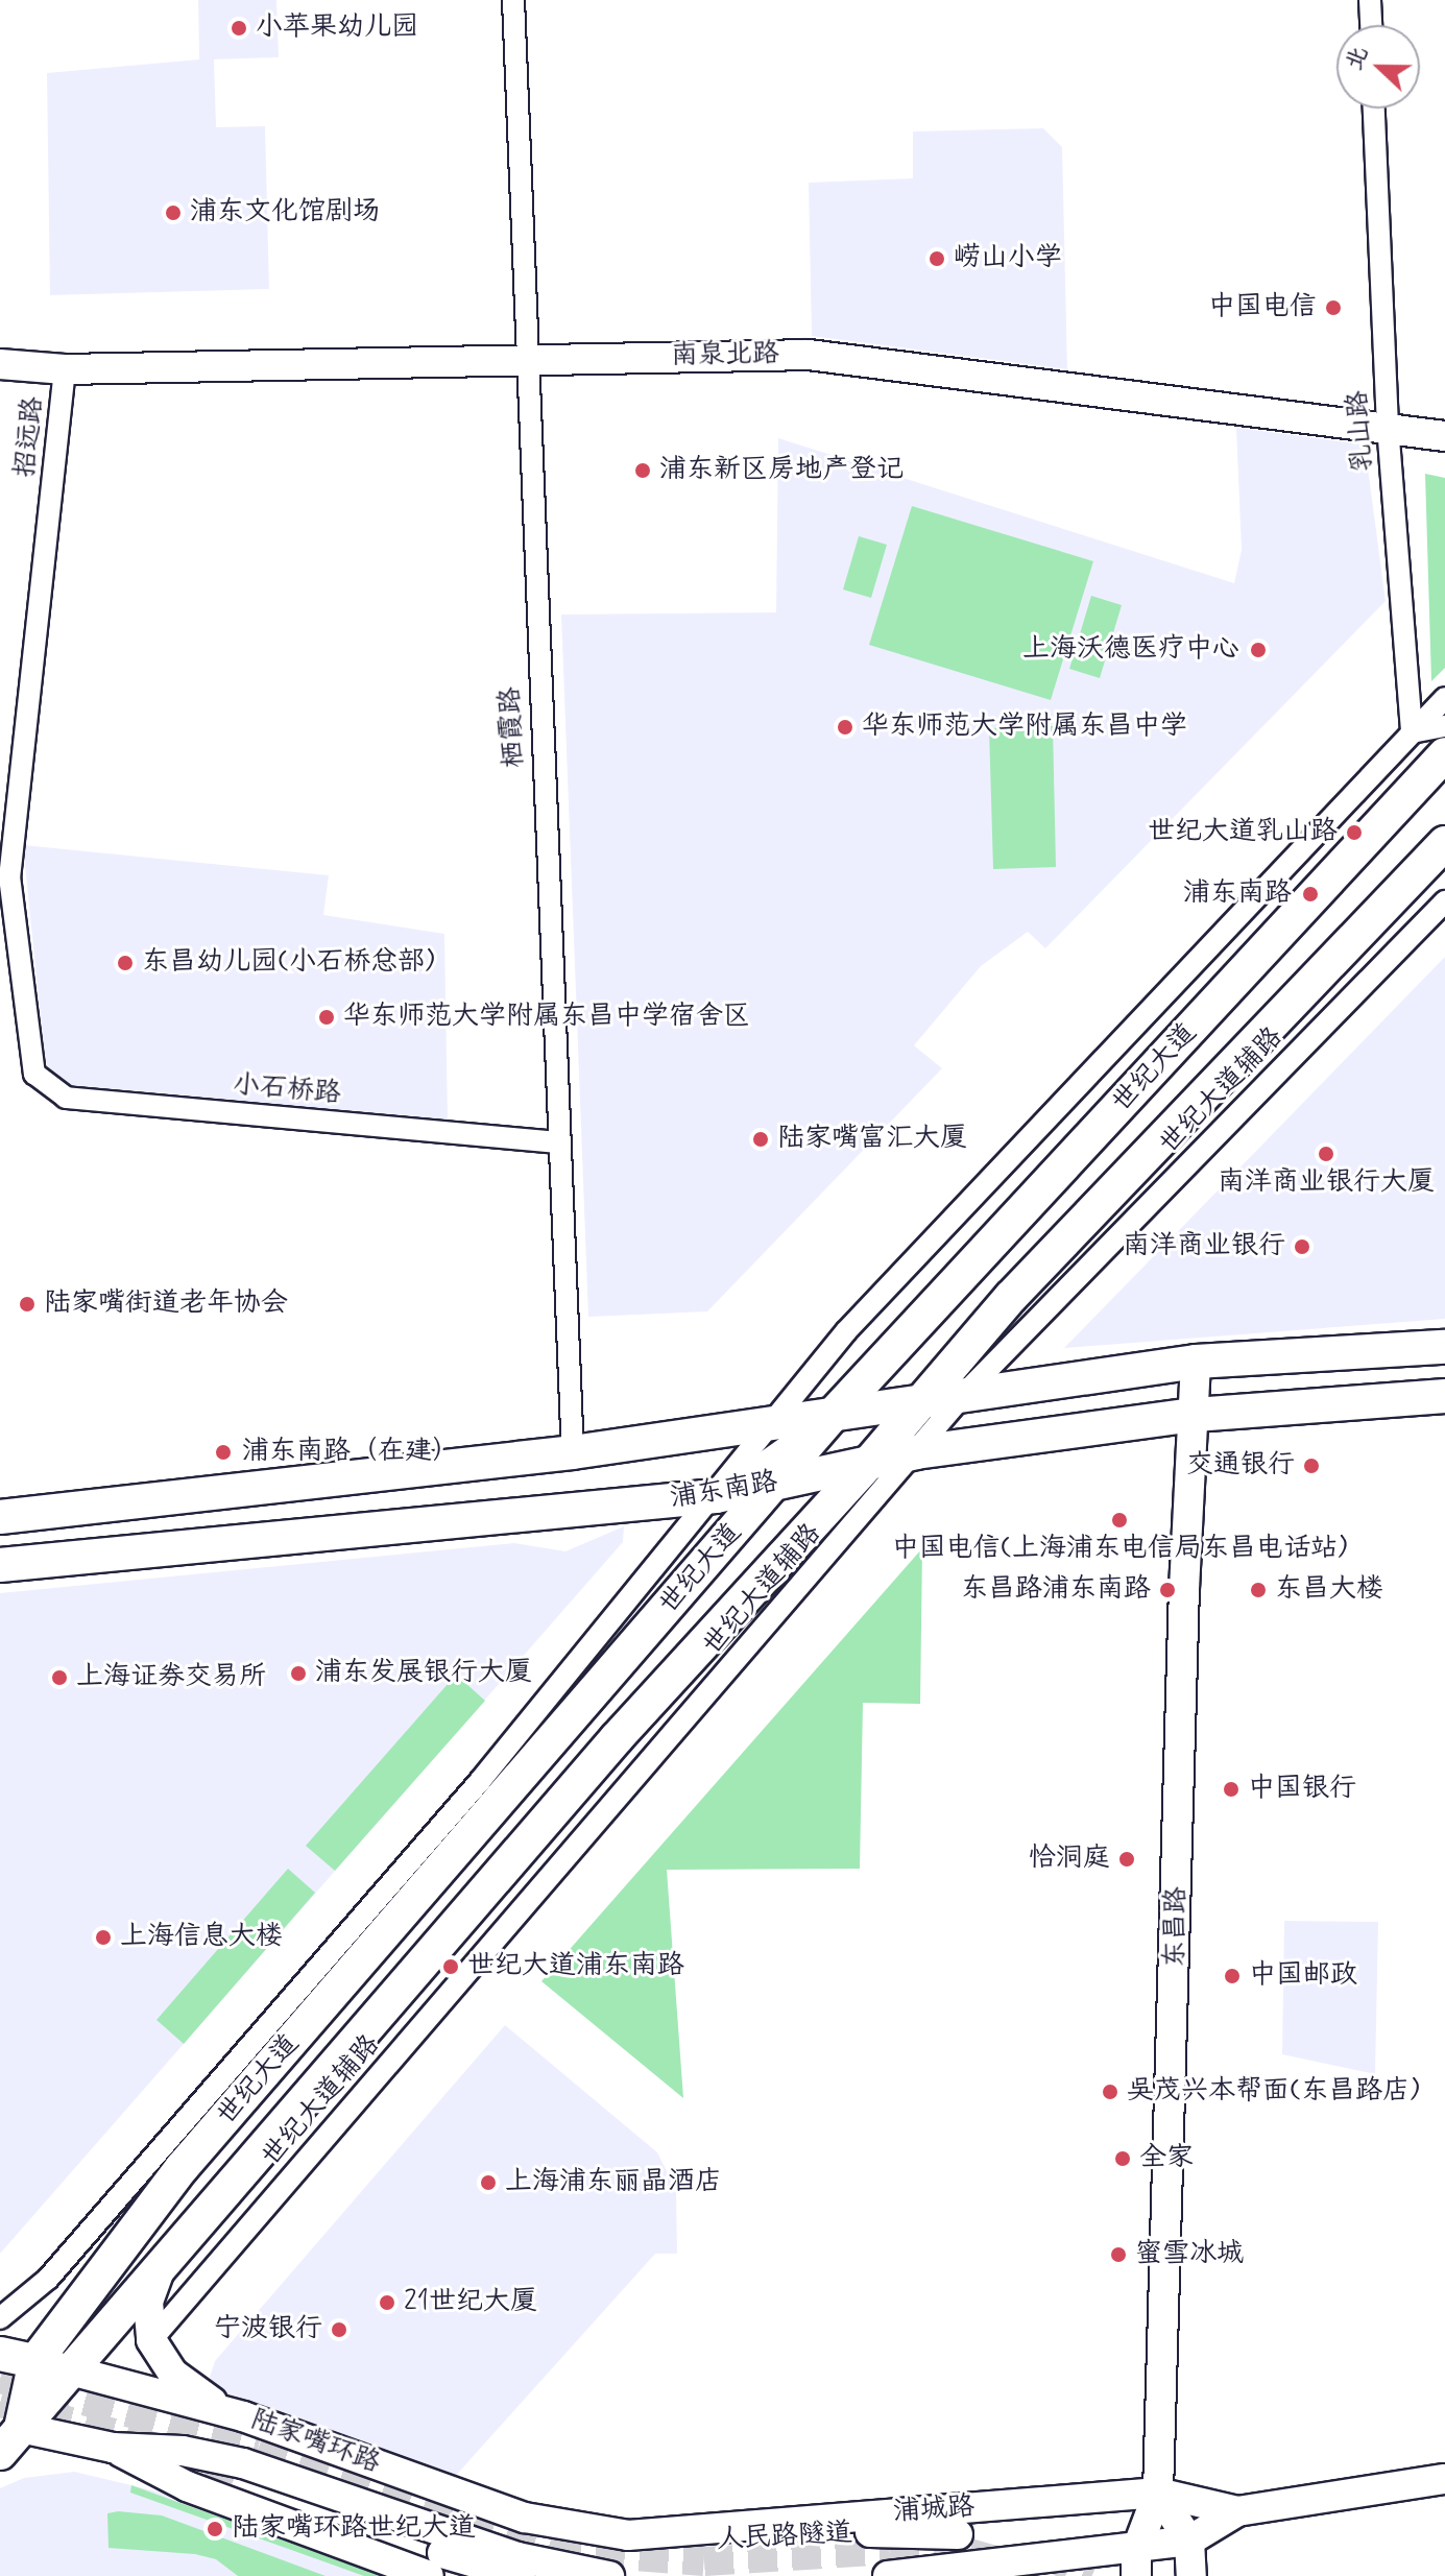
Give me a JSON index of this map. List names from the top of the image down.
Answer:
{
  "streets": {
    "main road": [
      "南泉北路",
      "世纪大道",
      "浦东南路",
      "东昌路",
      "陆家嘴环路",
      "浦城路",
      "人民路隧道"
    ],
    "street": [
      "乳山路",
      "招远路",
      "栖霞路",
      "小石桥路",
      "世纪大道辅路"
    ]
  },
  "crossings": [
    ["南泉北路", "乳山路"],
    ["南泉北路", "招远路"],
    ["南泉北路", "栖霞路"],
    ["招远路", "小石桥路"],
    ["栖霞路", "小石桥路"],
    ["世纪大道", "浦东南路"],
    ["世纪大道", "陆家嘴环路"],
    ["世纪大道辅路", "浦东南路"],
    ["浦东南路", "东昌路"],
    ["东昌路", "浦城路"],
    ["陆家嘴环路", "浦城路"],
    ["浦城路", "人民路隧道"]
  ],
  "places": [
    "小苹果幼儿园",
    "浦东文化馆剧场",
    "崂山小学",
    "中国电信",
    "浦东新区房地产登记",
    "上海沃德医疗中心",
    "华东师范大学附属东昌中学",
    "世纪大道乳山路",
    "浦东南路",
    "东昌幼儿园(小石桥总部)",
    "华东师范大学附属东昌中学宿舍区",
    "陆家嘴富汇大厦",
    "南洋商业银行大厦",
    "南洋商业银行",
    "陆家嘴街道老年协会",
    "浦东南路（在建）",
    "交通银行",
    "中国电信(上海浦东电信局东昌电话站)",
    "东昌路浦东南路",
    "东昌大楼",
    "浦东发展银行大厦",
    "上海证券交易所",
    "中国银行",
    "恰洞庭",
    "上海信息大楼",
    "世纪大道浦东南路",
    "中国邮政",
    "吴茂兴本帮面(东昌路店)",
    "全家",
    "上海浦东丽晶酒店",
    "蜜雪冰城",
    "21世纪大厦",
    "宁波银行",
    "陆家嘴环路世纪大道"
  ],
  "north": "left"
}
